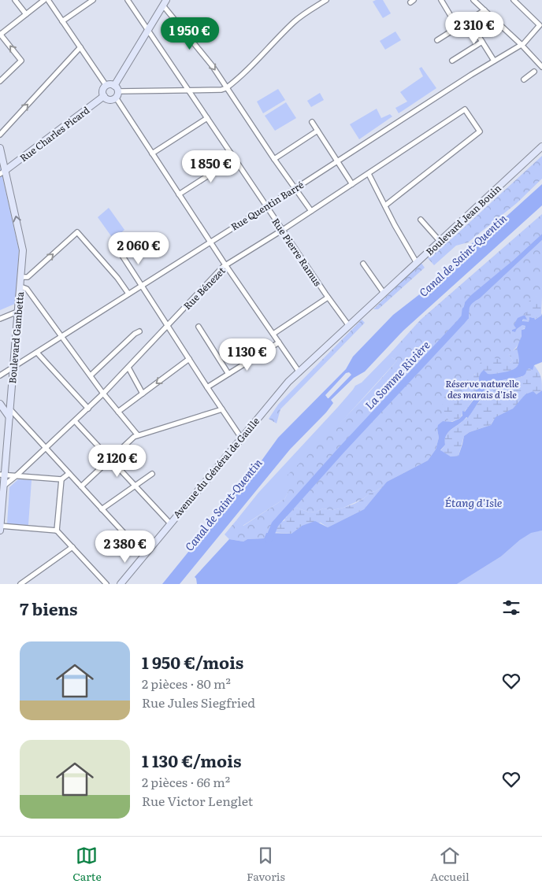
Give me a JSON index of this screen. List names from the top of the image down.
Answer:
{
  "streets": {
    "street": [
      "Rue Charles Picard",
      "Rue Quentin Barré",
      "Boulevard Jean Bouin",
      "Rue Pierre Ramus",
      "Rue Bénezet",
      "Boulevard Gambetta",
      "Avenue du Général de Gaulle"
    ]
  },
  "crossings": [
    ["Rue Charles Picard", "Boulevard Gambetta"],
    ["Rue Quentin Barré", "Rue Pierre Ramus"],
    ["Rue Quentin Barré", "Boulevard Gambetta"],
    ["Boulevard Jean Bouin", "Rue Pierre Ramus"],
    ["Boulevard Jean Bouin", "Avenue du Général de Gaulle"],
    ["Rue Pierre Ramus", "Rue Bénezet"],
    ["Rue Bénezet", "Boulevard Gambetta"]
  ],
  "water": ["Canal de Saint-Quentin", "La Somme Rivière", "Étang d'Isle"],
  "parks": ["Réserve naturelle des marais d'Isle"],
  "page": {
    "price": [
      "2 310 €",
      "1 950 €",
      "1 850 €",
      "2 060 €",
      "1 130 €",
      "2 120 €",
      "2 380 €"
    ],
    "heading": "7 biens",
    "list": [
      {
        "name": "1 950 €/mois",
        "note": "2 pièces · 80 m² · Rue Jules Siegfried"
      },
      {
        "name": "1 130 €/mois",
        "note": "2 pièces · 66 m² · Rue Victor Lenglet"
      }
    ],
    "tabs": ["Carte", "Favoris", "Accueil"]
  }
}
